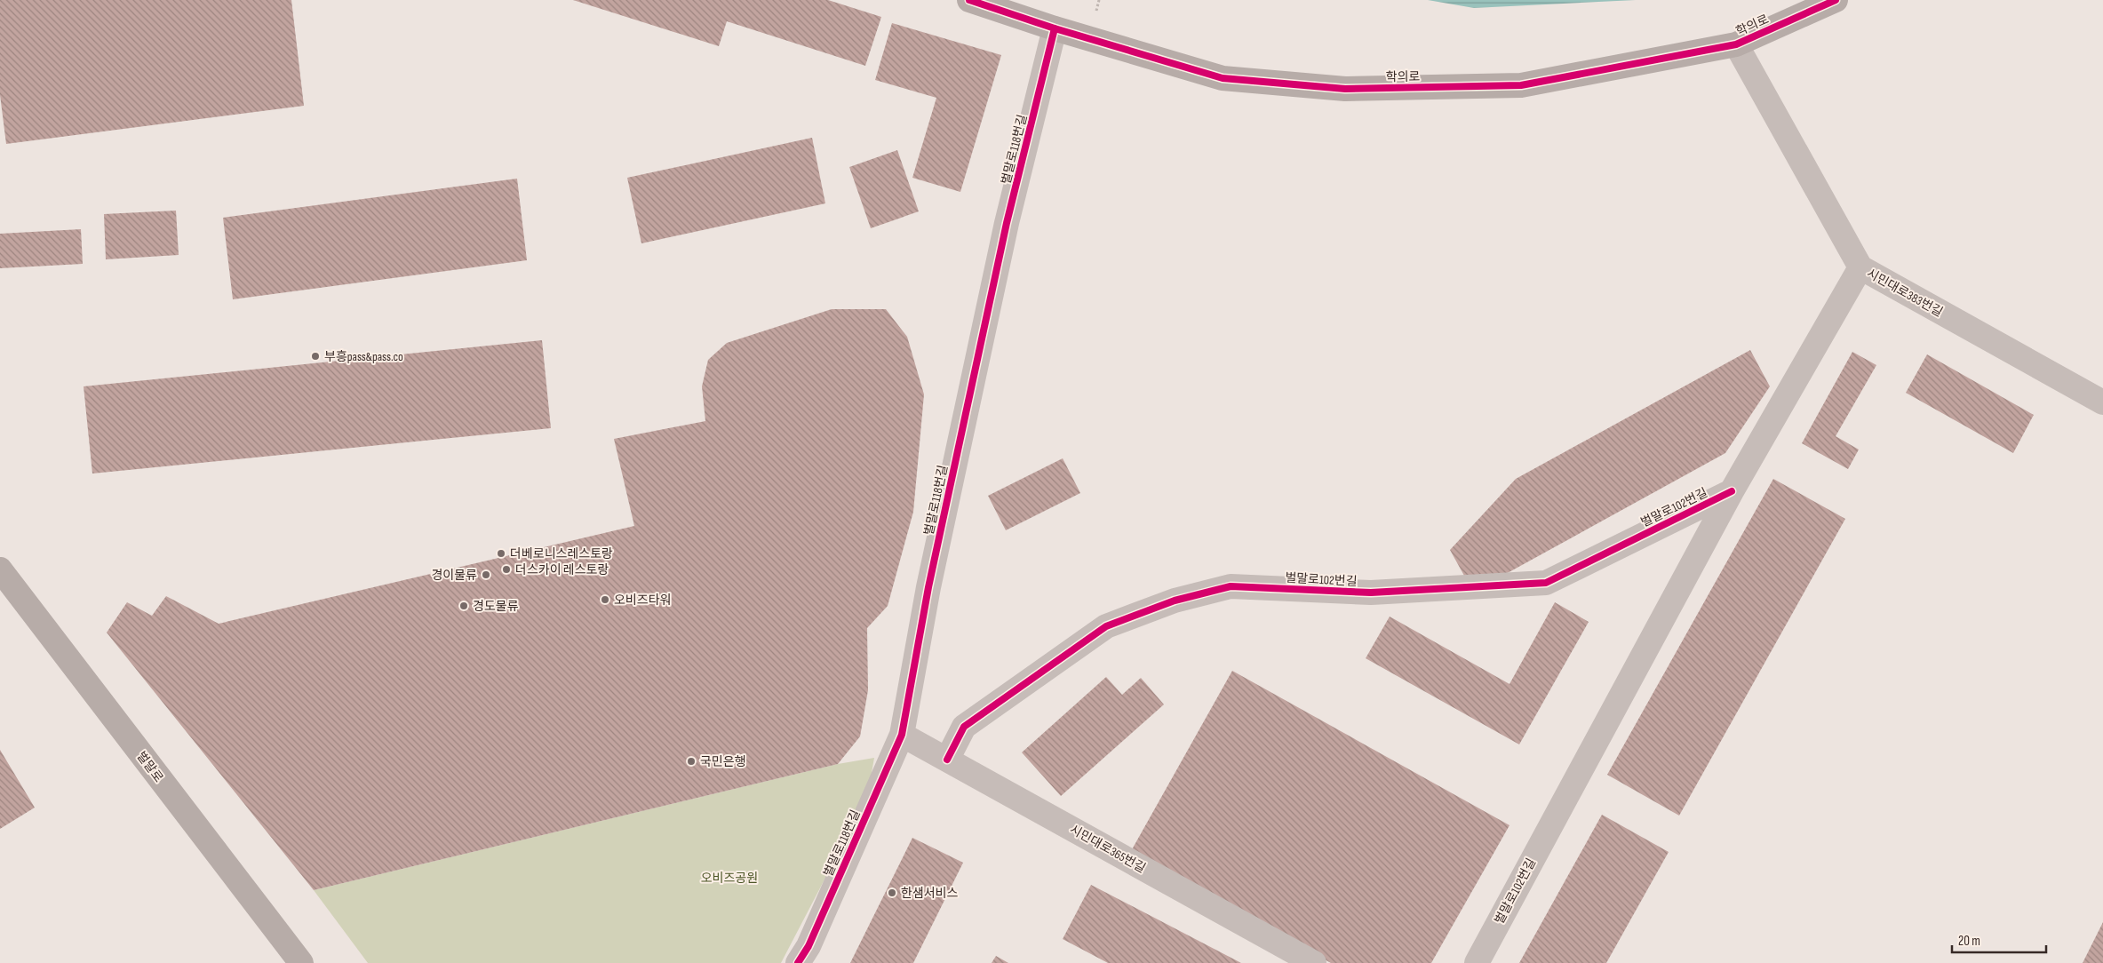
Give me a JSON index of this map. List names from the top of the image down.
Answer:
{
  "streets": {
    "street": [
      "학의로",
      "벌말로118번길",
      "시민대로383번길",
      "벌말로102번길",
      "벌말로",
      "시민대로365번길"
    ]
  },
  "crossings": [
    ["학의로", "벌말로118번길"],
    ["학의로", "시민대로383번길"],
    ["벌말로118번길", "시민대로365번길"],
    ["시민대로383번길", "벌말로102번길"],
    ["벌말로102번길", "시민대로365번길"]
  ],
  "parks": ["오비즈공원"],
  "places": [
    "부흥pass&pass.co",
    "더베로니스레스토랑",
    "더스카이 레스토랑",
    "경이물류",
    "오비즈타워",
    "경도물류",
    "국민은행",
    "한샘서비스"
  ],
  "scale_bar": "20 m"
}
